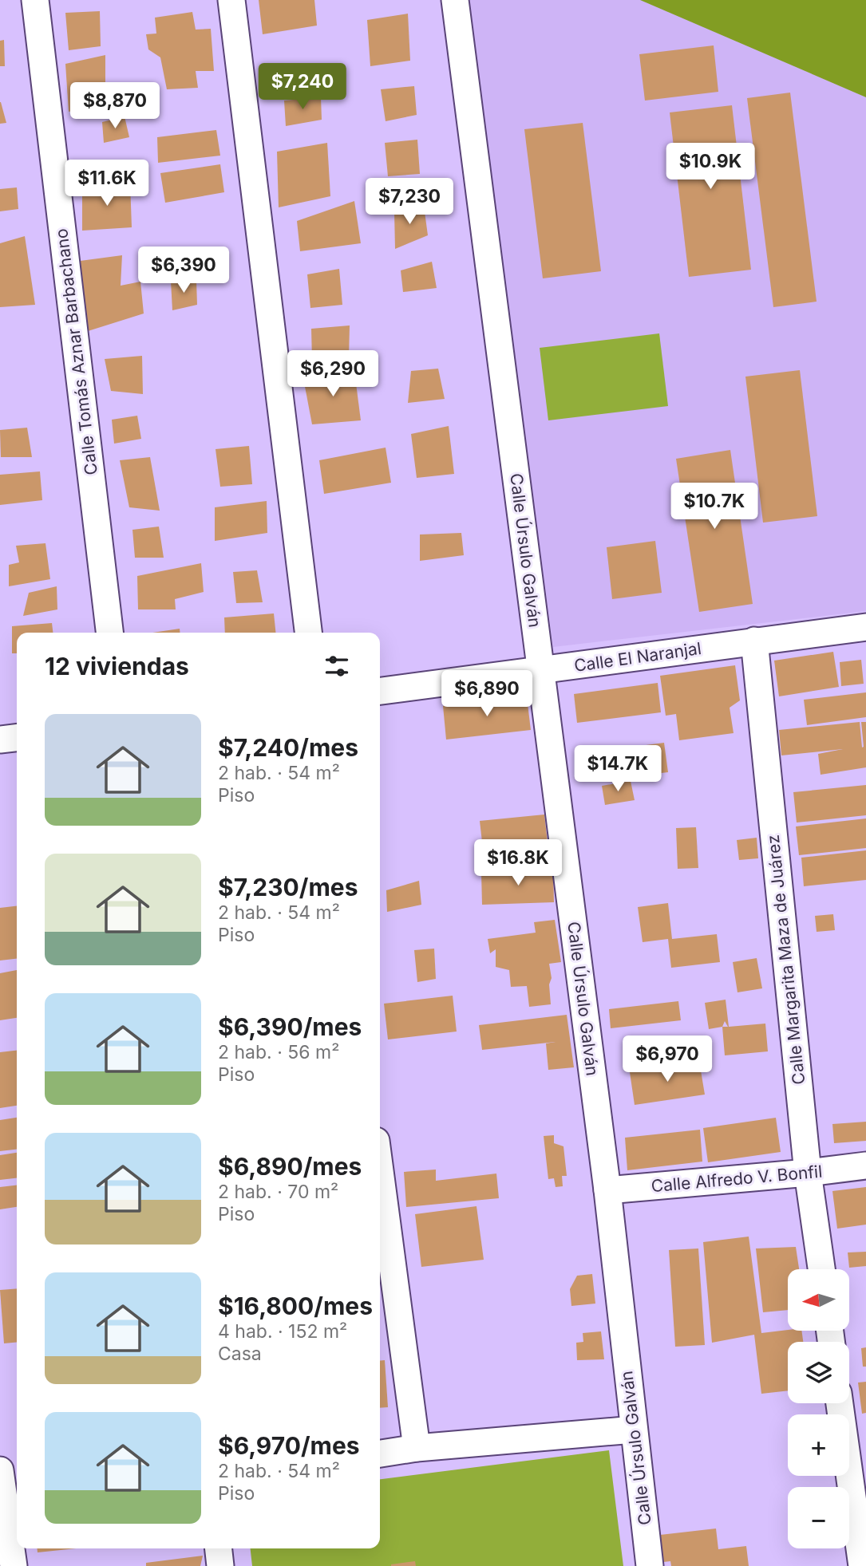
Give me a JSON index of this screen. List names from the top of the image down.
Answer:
{
  "streets": {
    "street": [
      "Calle Tomás Aznar Barbachano",
      "Calle Úrsulo Galván",
      "Calle El Naranjal",
      "Calle Margarita Maza de Juárez",
      "Calle Alfredo V. Bonfil"
    ]
  },
  "crossings": [
    ["Calle Úrsulo Galván", "Calle El Naranjal"],
    ["Calle Úrsulo Galván", "Calle Alfredo V. Bonfil"],
    ["Calle El Naranjal", "Calle Margarita Maza de Juárez"],
    ["Calle Margarita Maza de Juárez", "Calle Alfredo V. Bonfil"]
  ],
  "north": "left",
  "page": {
    "price": [
      "$7,240",
      "$8,870",
      "$10.9K",
      "$11.6K",
      "$7,230",
      "$6,390",
      "$6,290",
      "$10.7K",
      "$6,890",
      "$14.7K",
      "$16.8K",
      "$6,970"
    ],
    "heading": "12 viviendas",
    "list": [
      {
        "name": "$7,240/mes",
        "note": "2 hab. · 54 m² · Piso"
      },
      {
        "name": "$7,230/mes",
        "note": "2 hab. · 54 m² · Piso"
      },
      {
        "name": "$6,390/mes",
        "note": "2 hab. · 56 m² · Piso"
      },
      {
        "name": "$6,890/mes",
        "note": "2 hab. · 70 m² · Piso"
      },
      {
        "name": "$16,800/mes",
        "note": "4 hab. · 152 m² · Casa"
      },
      {
        "name": "$6,970/mes",
        "note": "2 hab. · 54 m² · Piso"
      }
    ],
    "map_buttons": ["+", "−"]
  }
}
